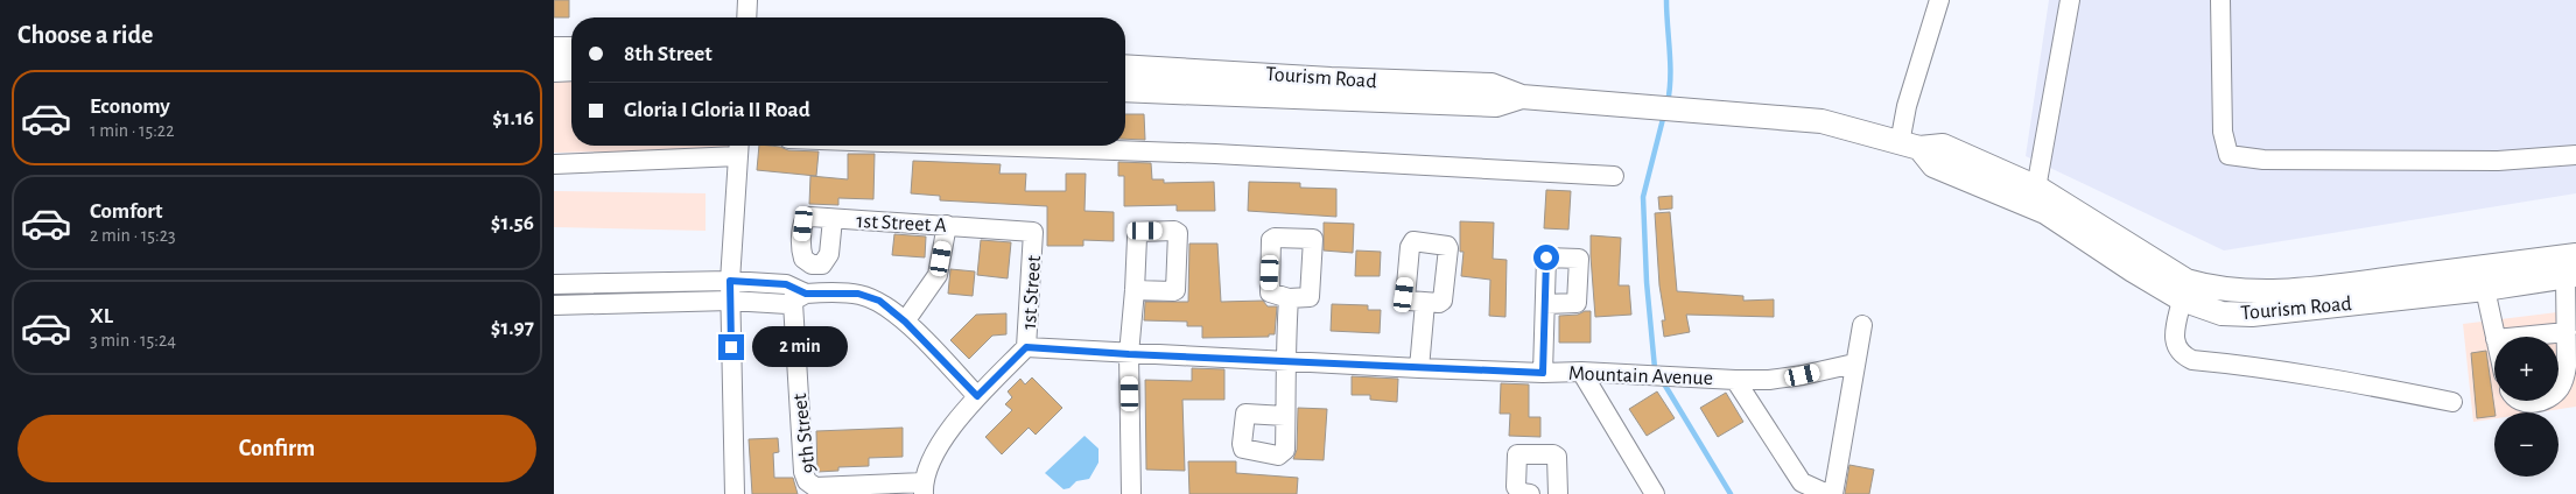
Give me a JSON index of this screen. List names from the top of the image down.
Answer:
{
  "streets": {
    "main road": ["Tourism Road"],
    "street": [
      "1st Street A",
      "1st Street",
      "Mountain Avenue",
      "9th Street"
    ]
  },
  "crossings": [
    ["1st Street A", "1st Street"],
    ["1st Street", "Mountain Avenue"]
  ],
  "page": {
    "heading": "Choose a ride",
    "banner": ["8th Street", "Gloria I Gloria II Road"],
    "list": [
      {
        "name": "Economy",
        "note": "1 min · 15:22",
        "value": "$1.16"
      },
      {
        "name": "Comfort",
        "note": "2 min · 15:23",
        "value": "$1.56"
      },
      {
        "name": "XL",
        "note": "3 min · 15:24",
        "value": "$1.97"
      }
    ],
    "bubble": "2 min",
    "map_buttons": ["+", "−"],
    "buttons": "Confirm"
  }
}
